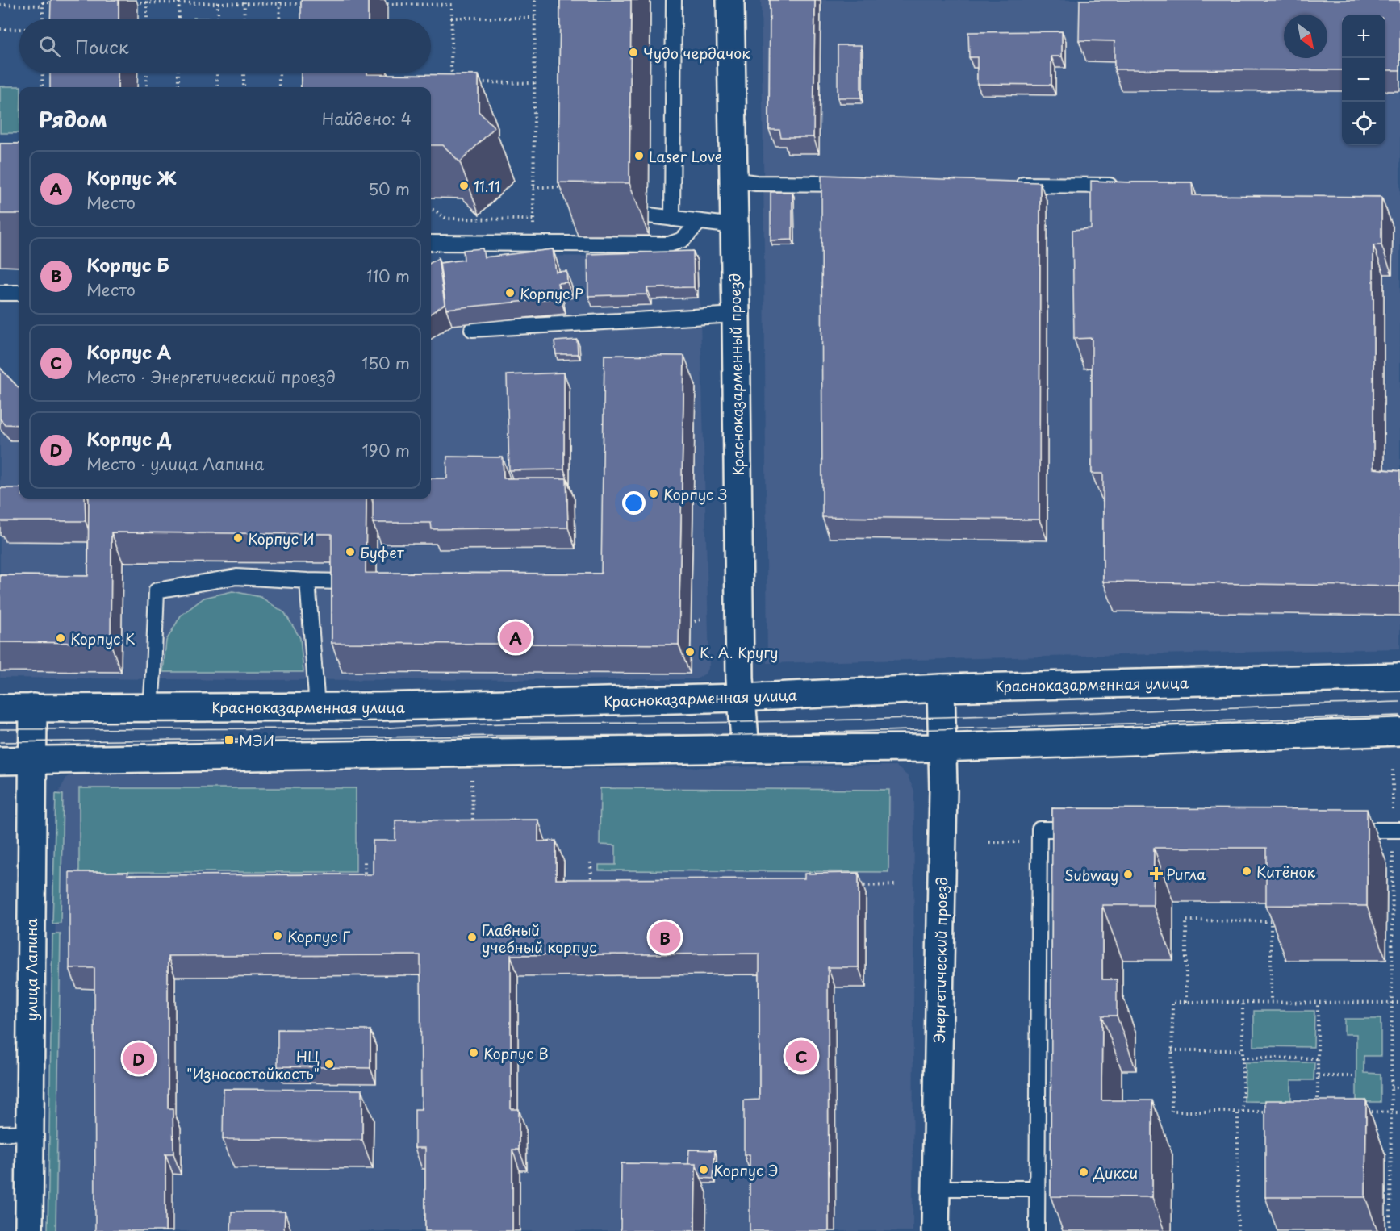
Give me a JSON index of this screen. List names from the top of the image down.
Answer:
{
  "streets": {
    "main road": [
      "Красноказарменный проезд",
      "Красноказарменная улица",
      "Энергетический проезд",
      "улица Лапина"
    ]
  },
  "crossings": [
    ["Красноказарменный проезд", "Красноказарменная улица"],
    ["Красноказарменная улица", "Энергетический проезд"],
    ["Красноказарменная улица", "улица Лапина"]
  ],
  "places": {
    "other": [
      "Чудо чердачок",
      "Laser Love",
      "11.11",
      "Корпус Р",
      "Корпус З",
      "Корпус И",
      "Буфет",
      "Корпус К",
      "К. А. Кругу",
      "Китёнок",
      "Subway",
      "Корпус Г",
      "Главный учебный корпус",
      "Корпус В",
      "НЦ \"Износостойкость\"",
      "Корпус Э",
      "Дикси"
    ],
    "transit": ["МЭИ"],
    "health": ["Ригла"]
  },
  "north": "bottom right",
  "page": {
    "map_buttons": ["+", "−"],
    "search": "Поиск",
    "heading": ["Рядом", "Найдено: 4"],
    "list": [
      {
        "mark": "A",
        "name": "Корпус Ж",
        "note": "Место",
        "value": "50 m"
      },
      {
        "mark": "B",
        "name": "Корпус Б",
        "note": "Место",
        "value": "110 m"
      },
      {
        "mark": "C",
        "name": "Корпус А",
        "note": "Место · Энергетический проезд",
        "value": "150 m"
      },
      {
        "mark": "D",
        "name": "Корпус Д",
        "note": "Место · улица Лапина",
        "value": "190 m"
      }
    ],
    "pins": [
      "A",
      "B",
      "C",
      "D"
    ]
  }
}
